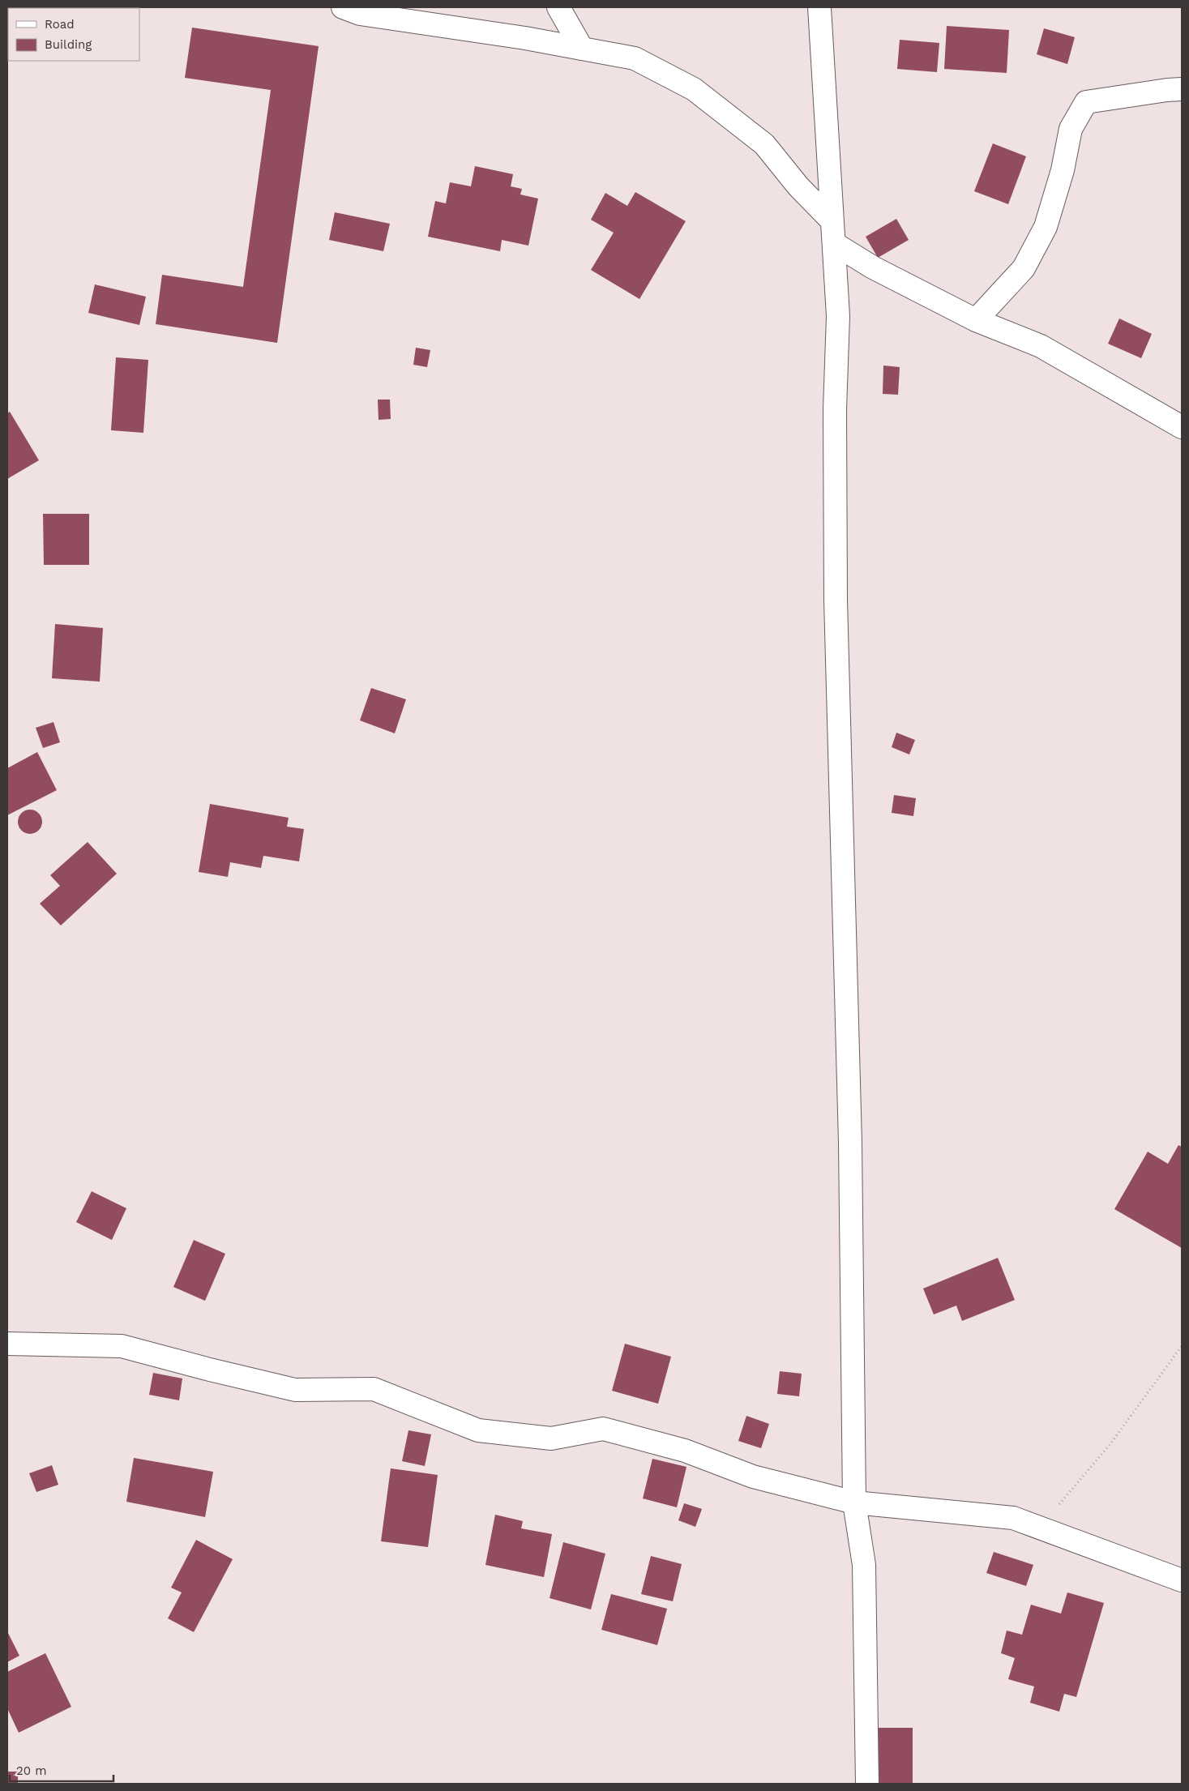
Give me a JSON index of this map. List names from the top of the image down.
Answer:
{
  "legend": ["Road", "Building"],
  "scale_bar": "20 m"
}
